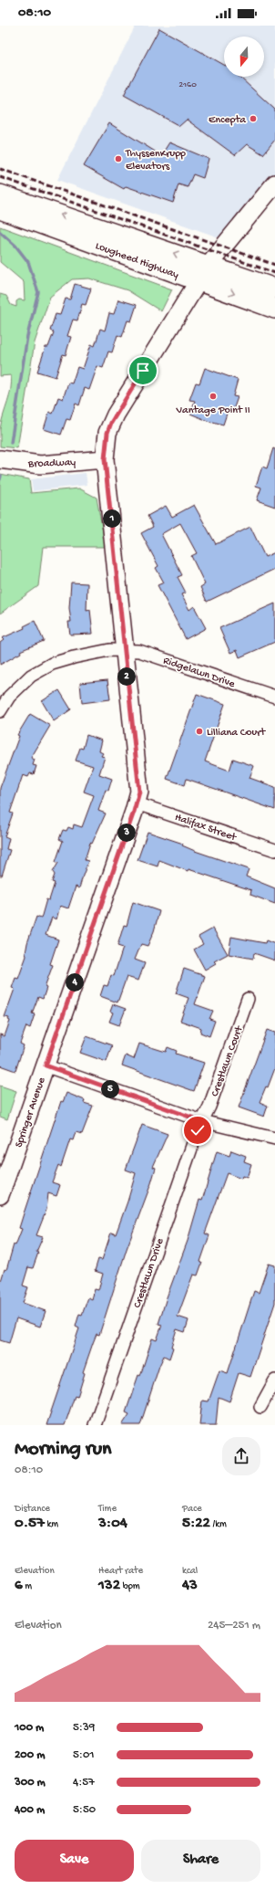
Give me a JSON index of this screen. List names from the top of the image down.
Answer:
{
  "streets": {
    "main road": ["Lougheed Highway"],
    "street": [
      "Broadway",
      "Ridgelawn Drive",
      "Halifax Street",
      "Crestlawn Court",
      "Springer Avenue",
      "Crestlawn Drive"
    ]
  },
  "crossings": [
    ["Lougheed Highway", "Springer Avenue"],
    ["Broadway", "Springer Avenue"],
    ["Ridgelawn Drive", "Springer Avenue"],
    ["Halifax Street", "Springer Avenue"],
    ["Crestlawn Court", "Crestlawn Drive"]
  ],
  "places": [
    "Encepta",
    "ThyssenKrupp Elevators",
    "Vantage Point II",
    "Lilliana Court"
  ],
  "house_numbers": ["2160"],
  "north": "bottom",
  "page": {
    "status": "08:10",
    "pins": [
      "1",
      "2",
      "3",
      "4",
      "5"
    ],
    "heading": ["Morning run", "08:10"],
    "stats": [
      ["Distance", "0.57 km"],
      ["Time", "3:04"],
      ["Pace", "5:22 /km"],
      ["Elevation", "6 m"],
      ["Heart rate", "132 bpm"],
      ["kcal", "43"]
    ],
    "chart": ["Elevation", "245–251 m"],
    "list": [
      {
        "name": "100 m",
        "note": "5:39"
      },
      {
        "name": "200 m",
        "note": "5:01"
      },
      {
        "name": "300 m",
        "note": "4:57"
      },
      {
        "name": "400 m",
        "note": "5:50"
      }
    ],
    "buttons": ["Save", "Share"]
  }
}
